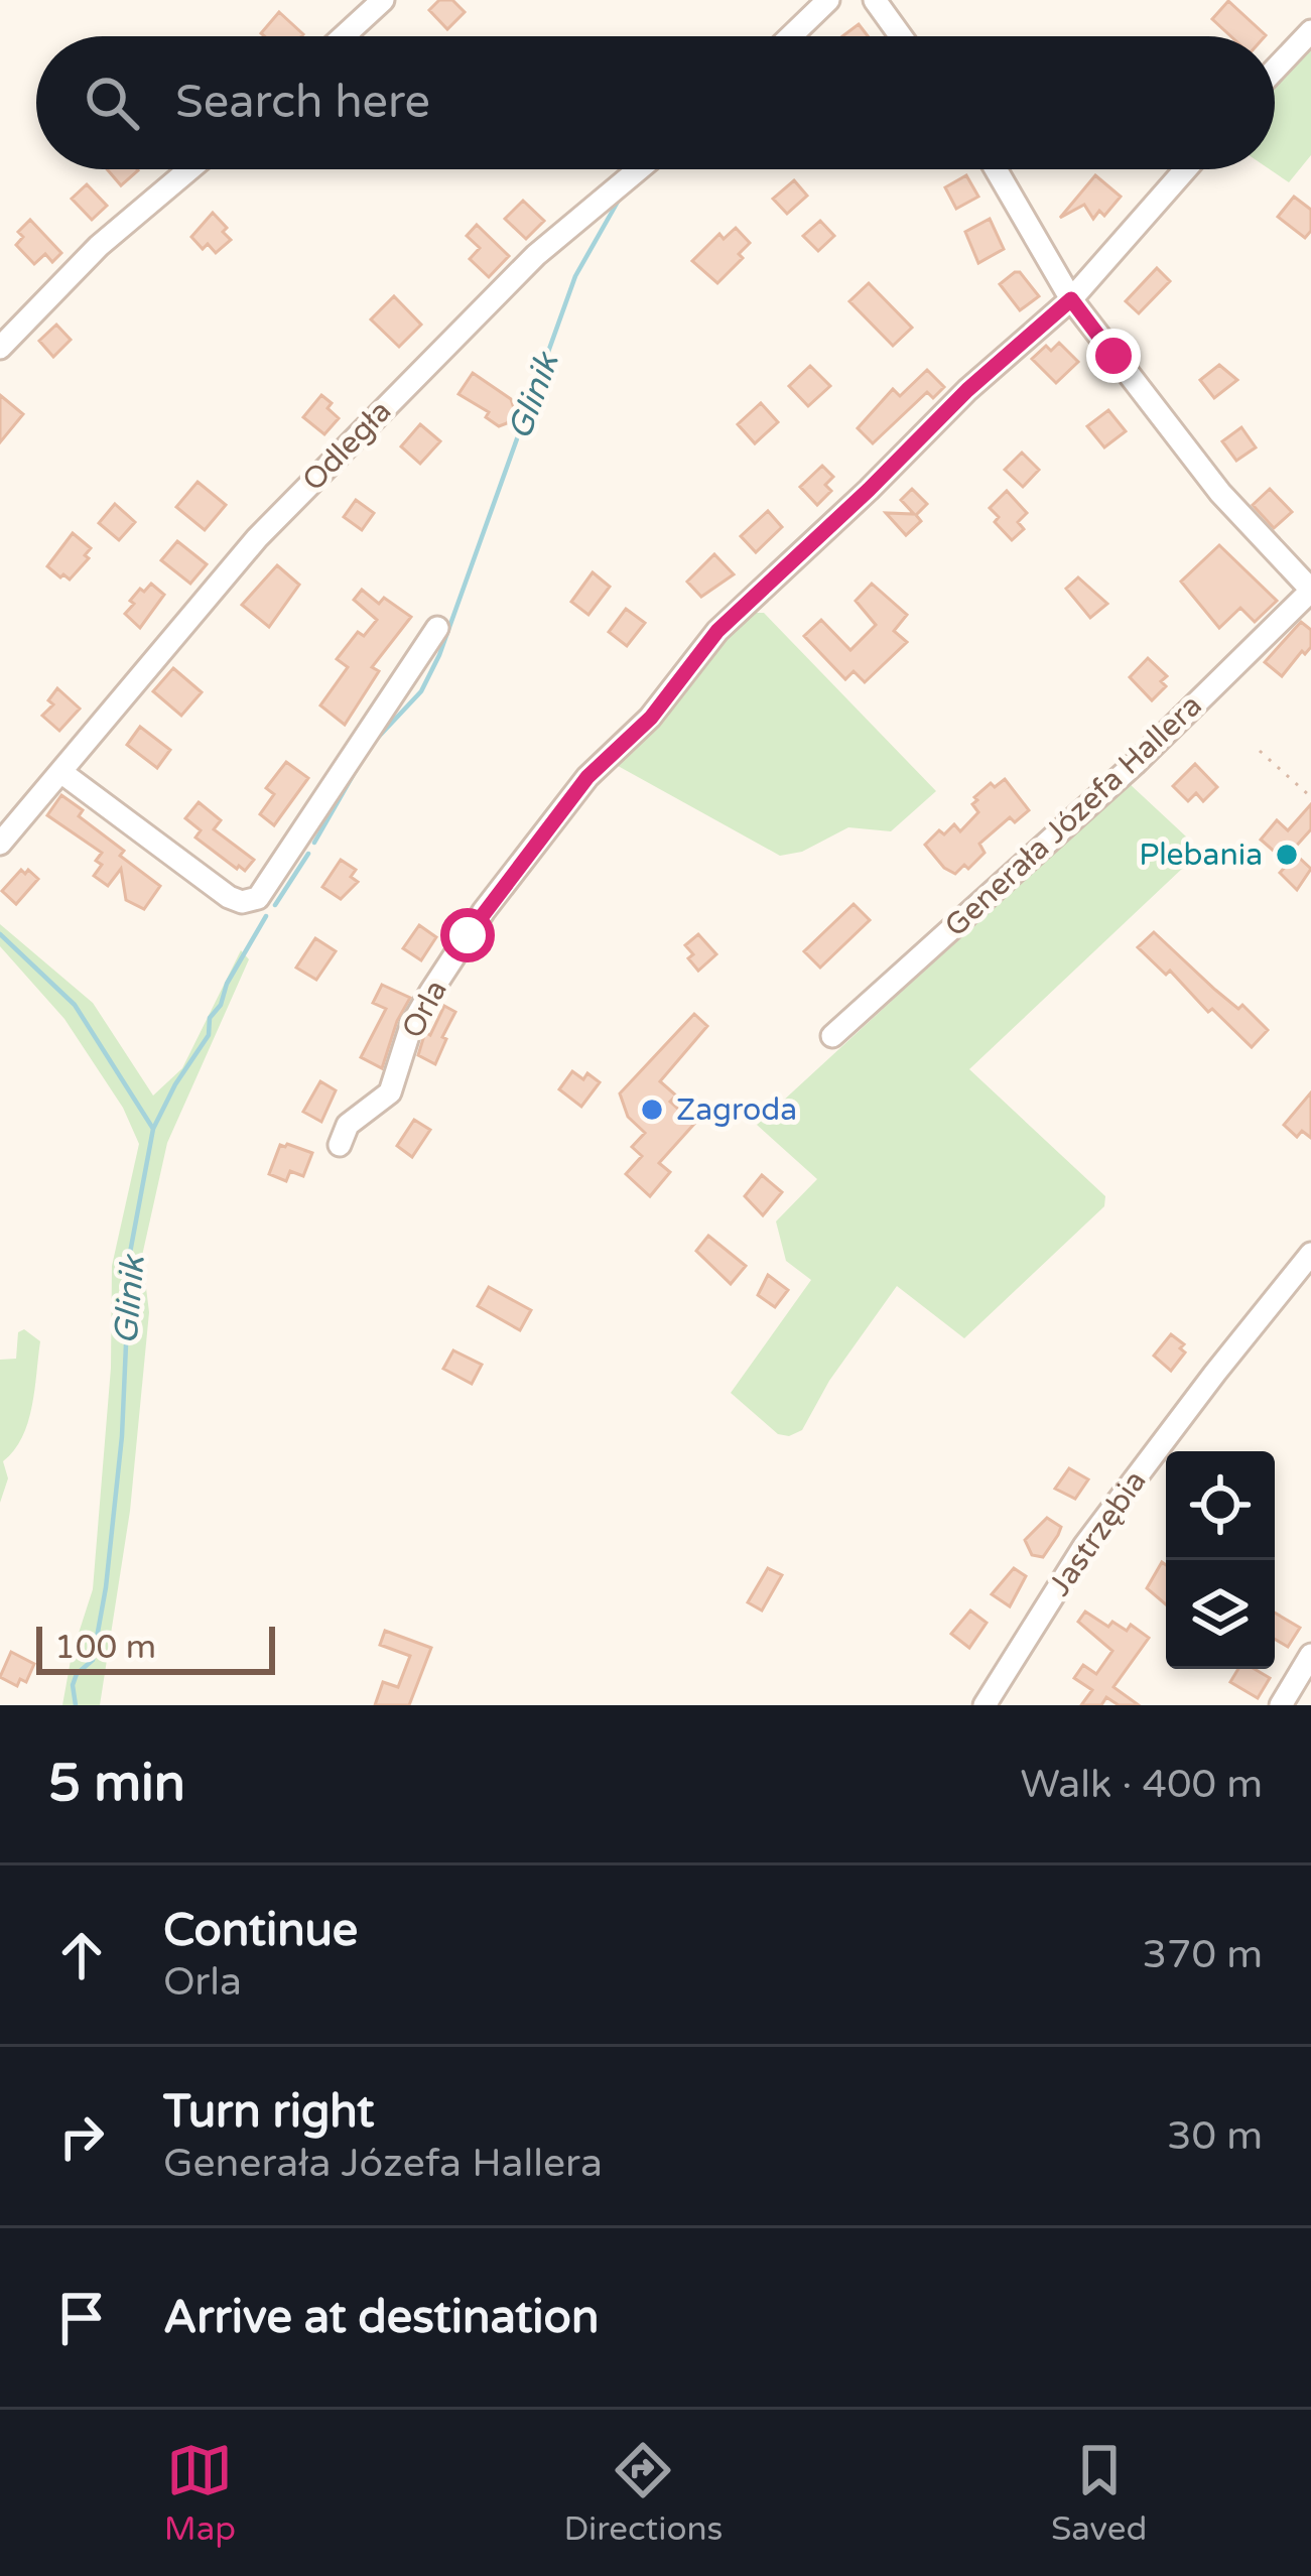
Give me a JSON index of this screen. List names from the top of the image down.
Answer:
{
  "streets": {
    "street": [
      "Odległa",
      "Generała Józefa Hallera",
      "Orla",
      "Jastrzębia"
    ]
  },
  "crossings": [
    ["Generała Józefa Hallera", "Orla"]
  ],
  "water": ["Glinik"],
  "places": ["Plebania", "Zagroda"],
  "scale_bar": "100 m",
  "page": {
    "search": "Search here",
    "scale": "100 m",
    "heading": ["5 min", "Walk · 400 m"],
    "list": [
      ["Continue", "Orla", "370 m"],
      ["Turn right", "Generała Józefa Hallera", "30 m"],
      "Arrive at destination"
    ],
    "nav": ["Map", "Directions", "Saved"]
  }
}
